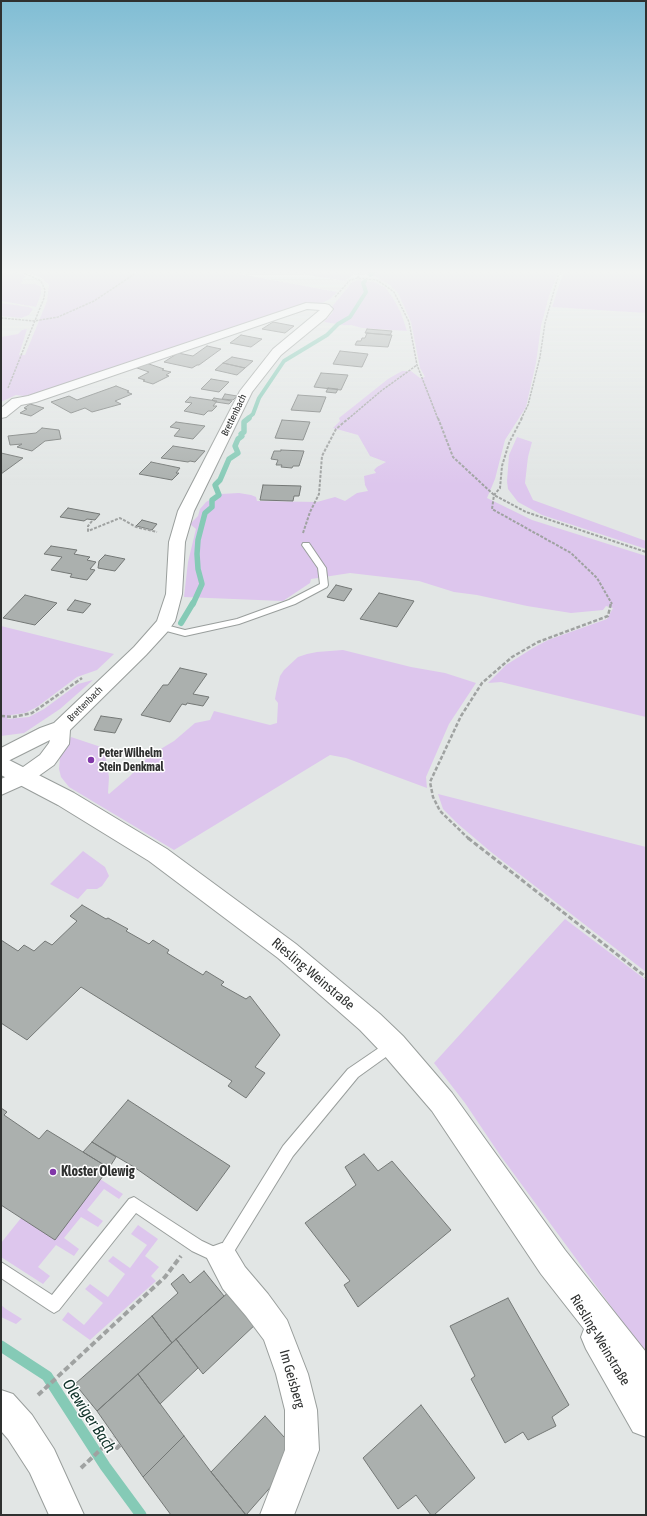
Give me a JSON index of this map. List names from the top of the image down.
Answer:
{
  "streets": {
    "main road": ["Riesling-Weinstraße"],
    "street": ["Brettenbach", "Im Geisberg"]
  },
  "crossings": [
    ["Brettenbach", "Riesling-Weinstraße"]
  ],
  "water": ["Olewiger Bach"],
  "places": ["Peter Wilhelm Stein Denkmal", "Kloster Olewig"]
}
